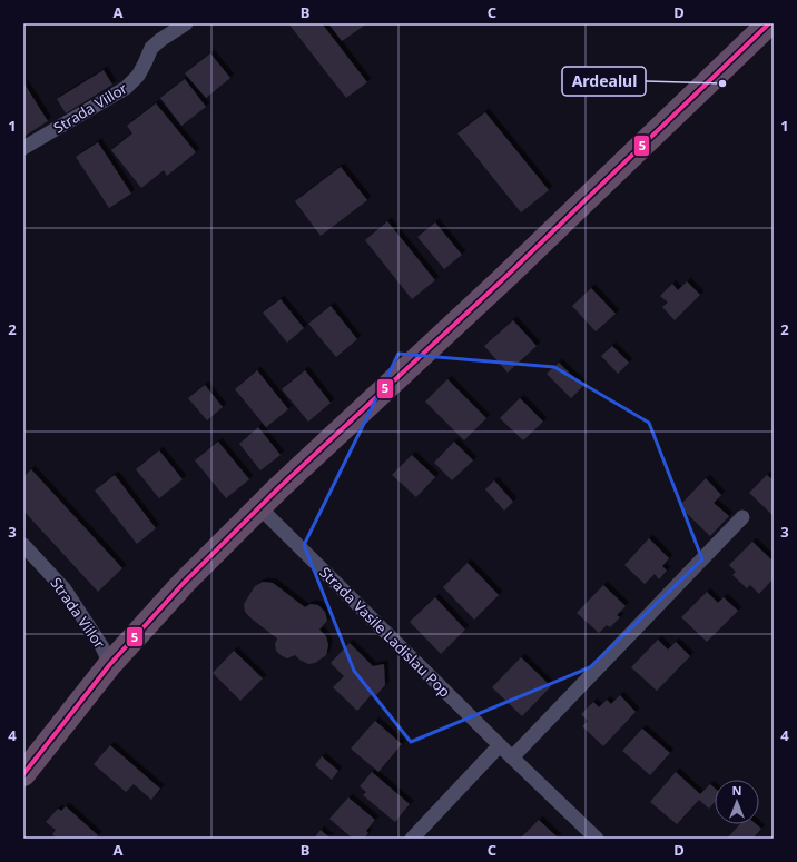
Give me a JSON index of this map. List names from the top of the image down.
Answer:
{
  "streets": {
    "street": ["Strada Viilor", "Strada Vasile Ladislau Pop"]
  },
  "places": ["Ardealul"],
  "lines": ["transit line 5"],
  "north": "top",
  "grid": {
    "columns": [
      "A",
      "B",
      "C",
      "D"
    ],
    "rows": [
      "1",
      "2",
      "3",
      "4"
    ]
  }
}
